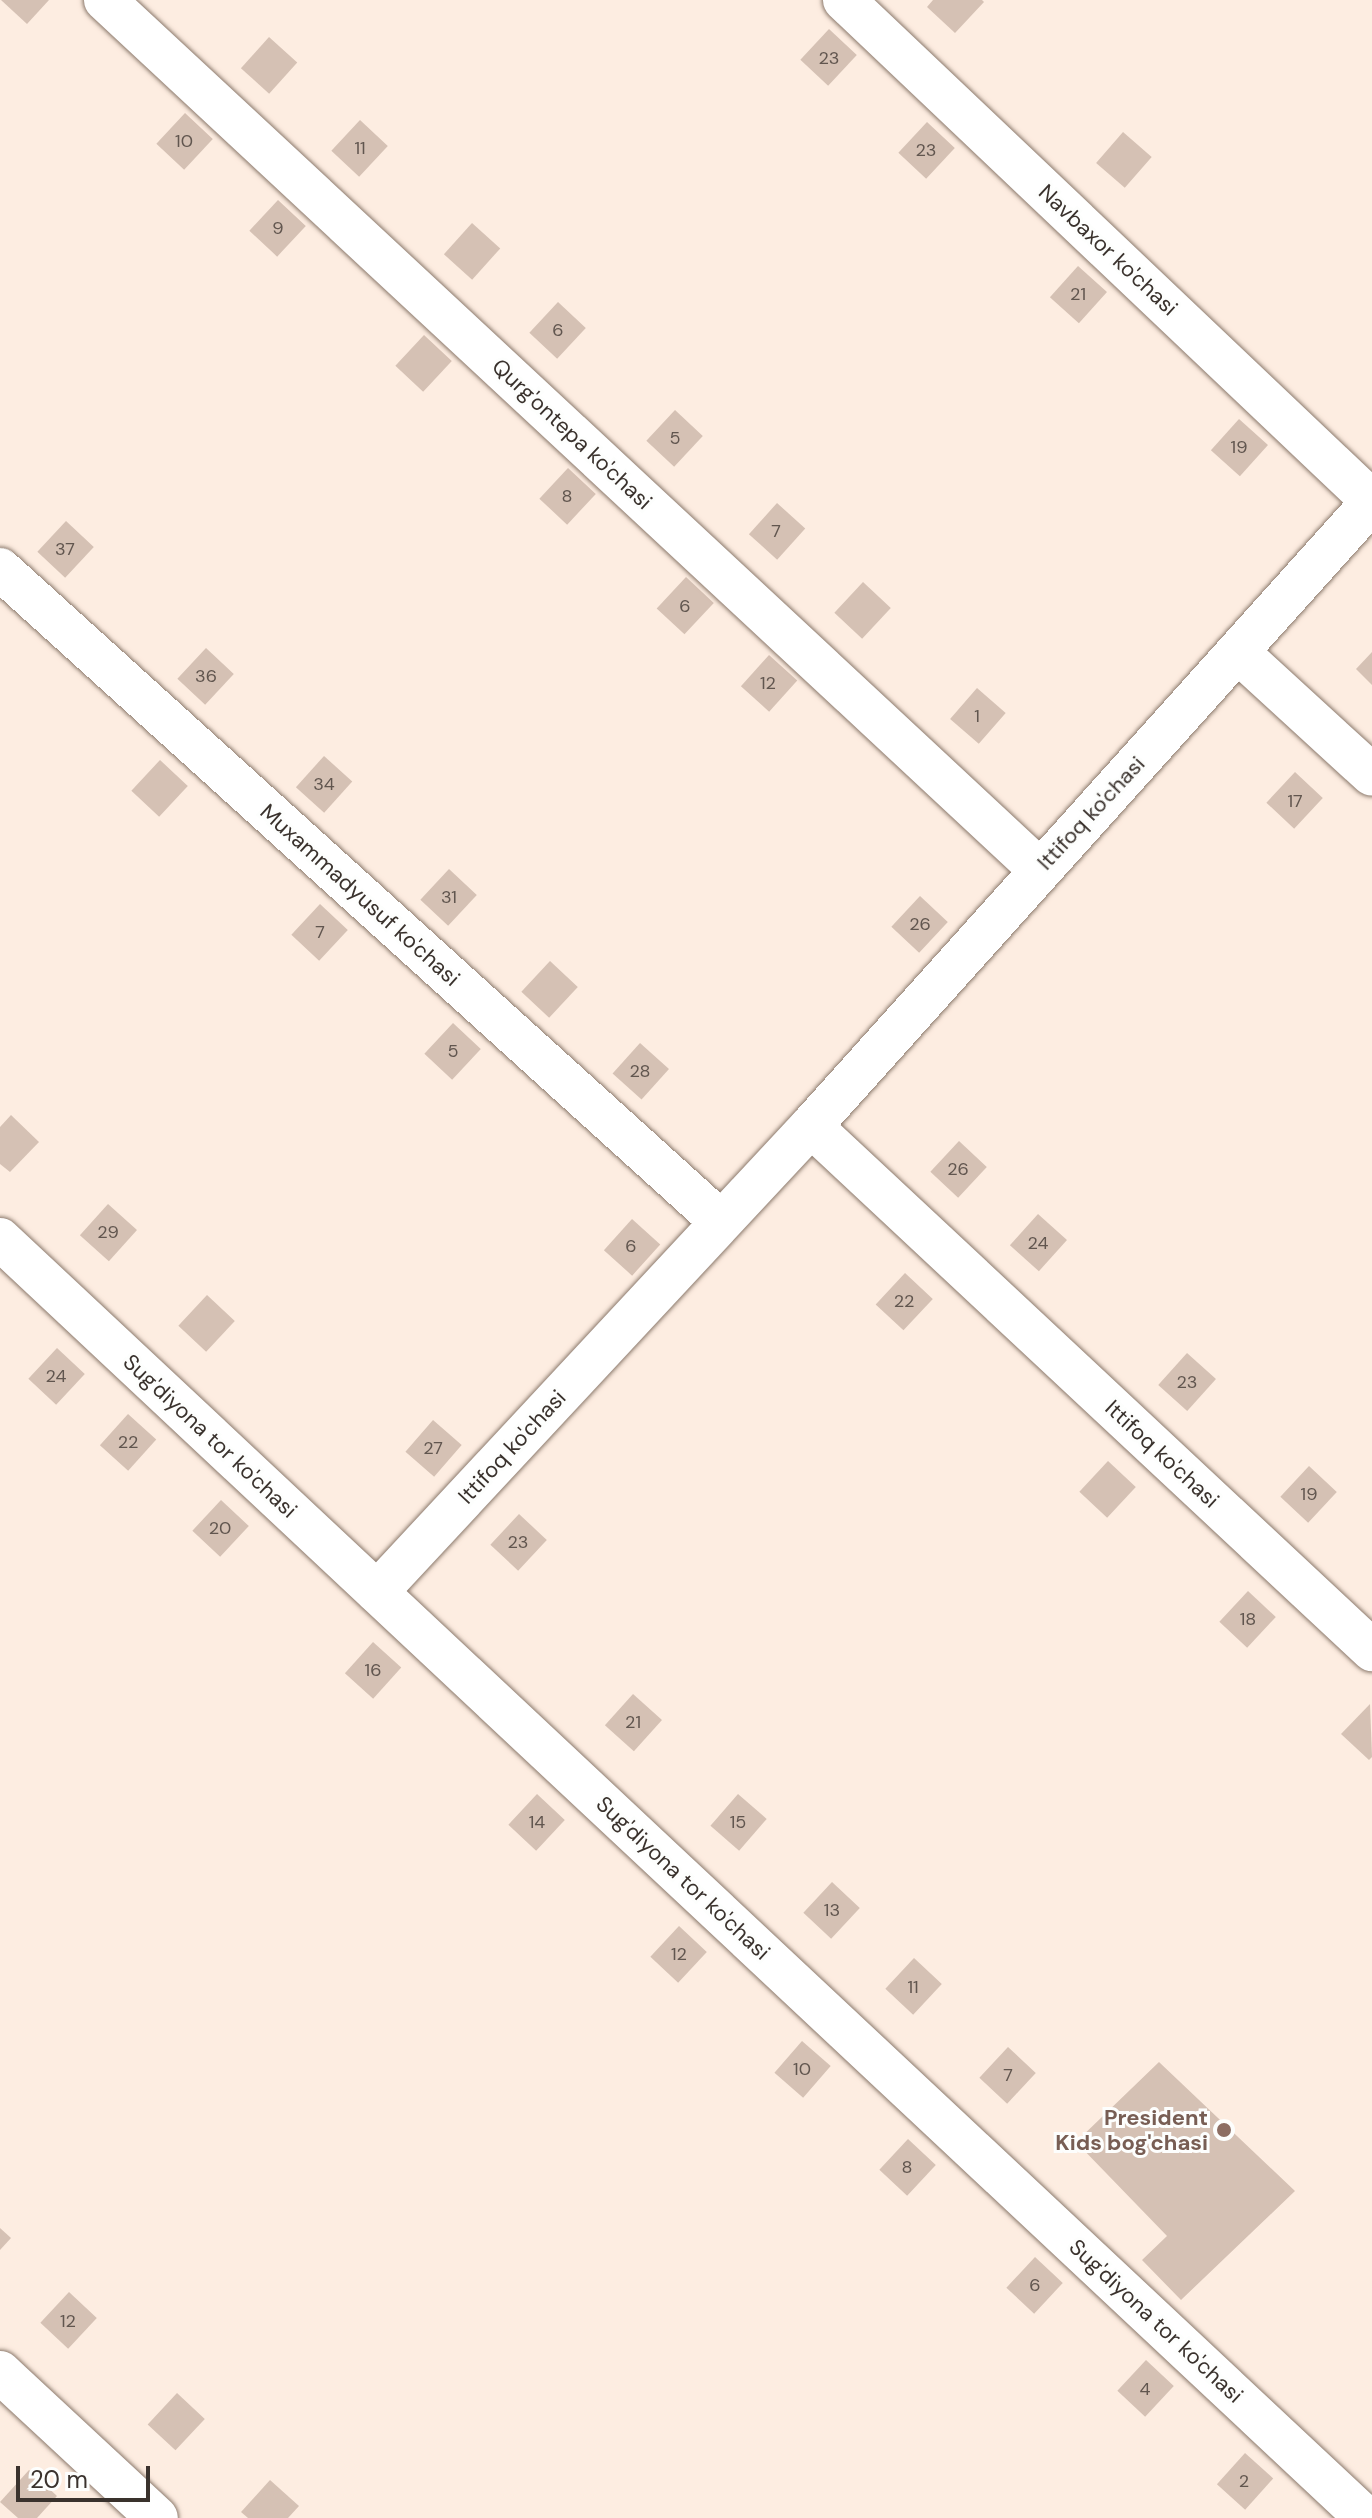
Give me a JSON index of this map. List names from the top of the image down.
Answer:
{
  "streets": {
    "street": [
      "Navbaxor ko'chasi",
      "Qurg'ontepa ko'chasi",
      "Ittifoq ko'chasi",
      "Muxammadyusuf ko'chasi",
      "Sug'diyona tor ko'chasi"
    ]
  },
  "crossings": [
    ["Navbaxor ko'chasi", "Ittifoq ko'chasi"],
    ["Qurg'ontepa ko'chasi", "Ittifoq ko'chasi"],
    ["Ittifoq ko'chasi", "Muxammadyusuf ko'chasi"],
    ["Ittifoq ko'chasi", "Sug'diyona tor ko'chasi"]
  ],
  "places": ["President Kids bog'chasi"],
  "house_numbers": [
    "23",
    "10",
    "11",
    "23",
    "9",
    "21",
    "6",
    "5",
    "19",
    "8",
    "7",
    "37",
    "6",
    "36",
    "12",
    "1",
    "34",
    "17",
    "31",
    "26",
    "7",
    "5",
    "28",
    "26",
    "29",
    "24",
    "6",
    "22",
    "24",
    "23",
    "22",
    "27",
    "19",
    "20",
    "23",
    "18",
    "16",
    "21",
    "14",
    "15",
    "13",
    "12",
    "11",
    "10",
    "7",
    "8",
    "6",
    "12",
    "4",
    "2"
  ],
  "scale_bar": "20 m"
}
